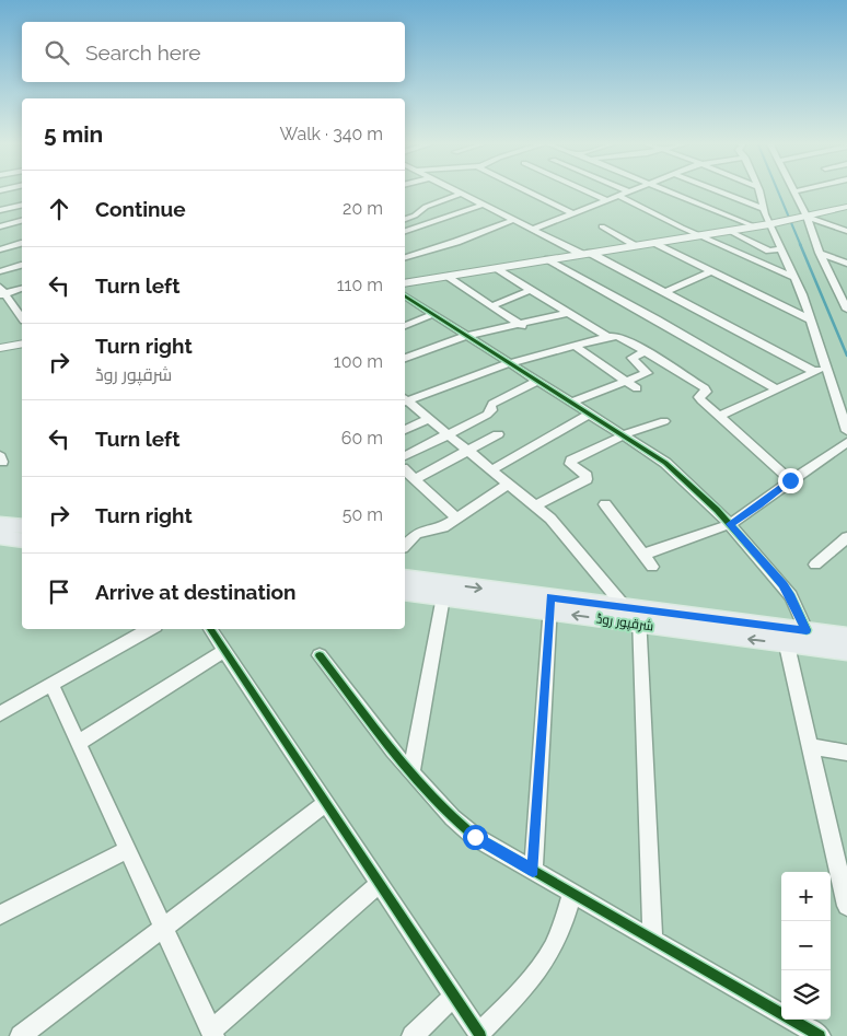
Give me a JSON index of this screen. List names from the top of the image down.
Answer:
{
  "streets": {
    "main road": ["شرقپور روڈ"]
  },
  "page": {
    "search": "Search here",
    "heading": ["5 min", "Walk · 340 m"],
    "list": [
      ["Continue", "20 m"],
      ["Turn left", "110 m"],
      ["Turn right", "شرقپور روڈ", "100 m"],
      ["Turn left", "60 m"],
      ["Turn right", "50 m"],
      "Arrive at destination"
    ],
    "map_buttons": ["+", "−"]
  }
}
